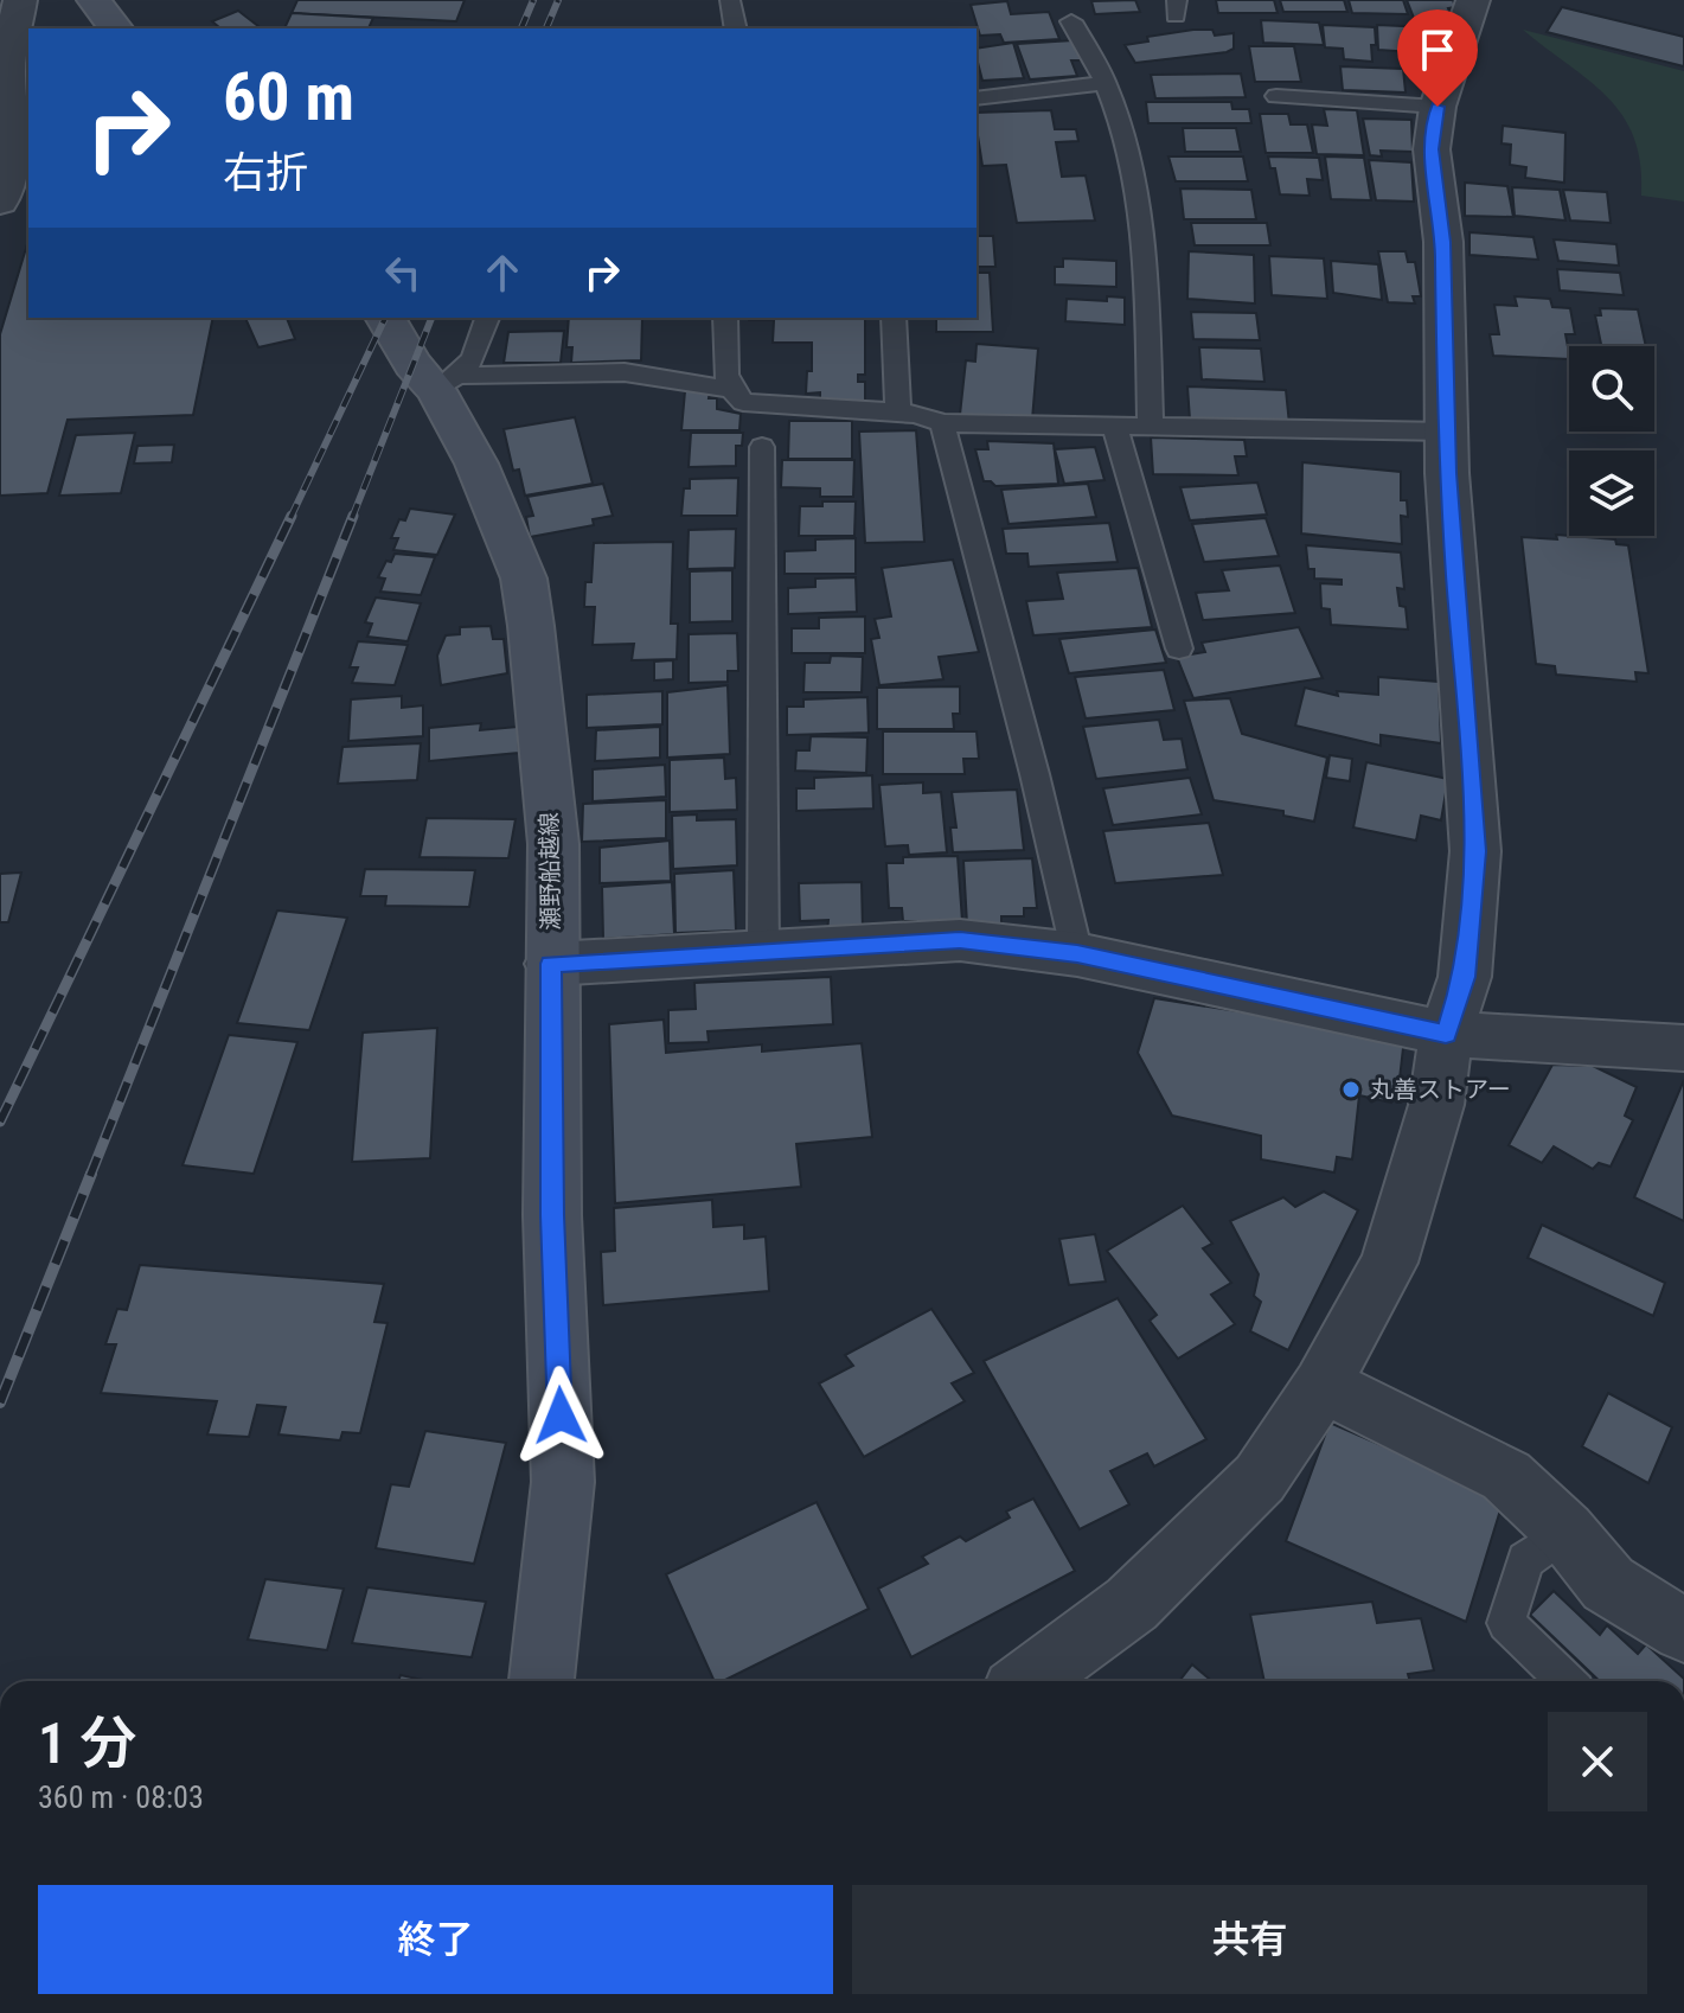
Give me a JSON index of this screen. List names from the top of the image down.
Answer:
{
  "streets": {
    "main road": ["瀬野船越線"]
  },
  "places": ["丸善ストアー"],
  "page": {
    "turn": ["60 m", "右折"],
    "heading": ["1 分", "360 m · 08:03"],
    "buttons": ["終了", "共有"]
  }
}
